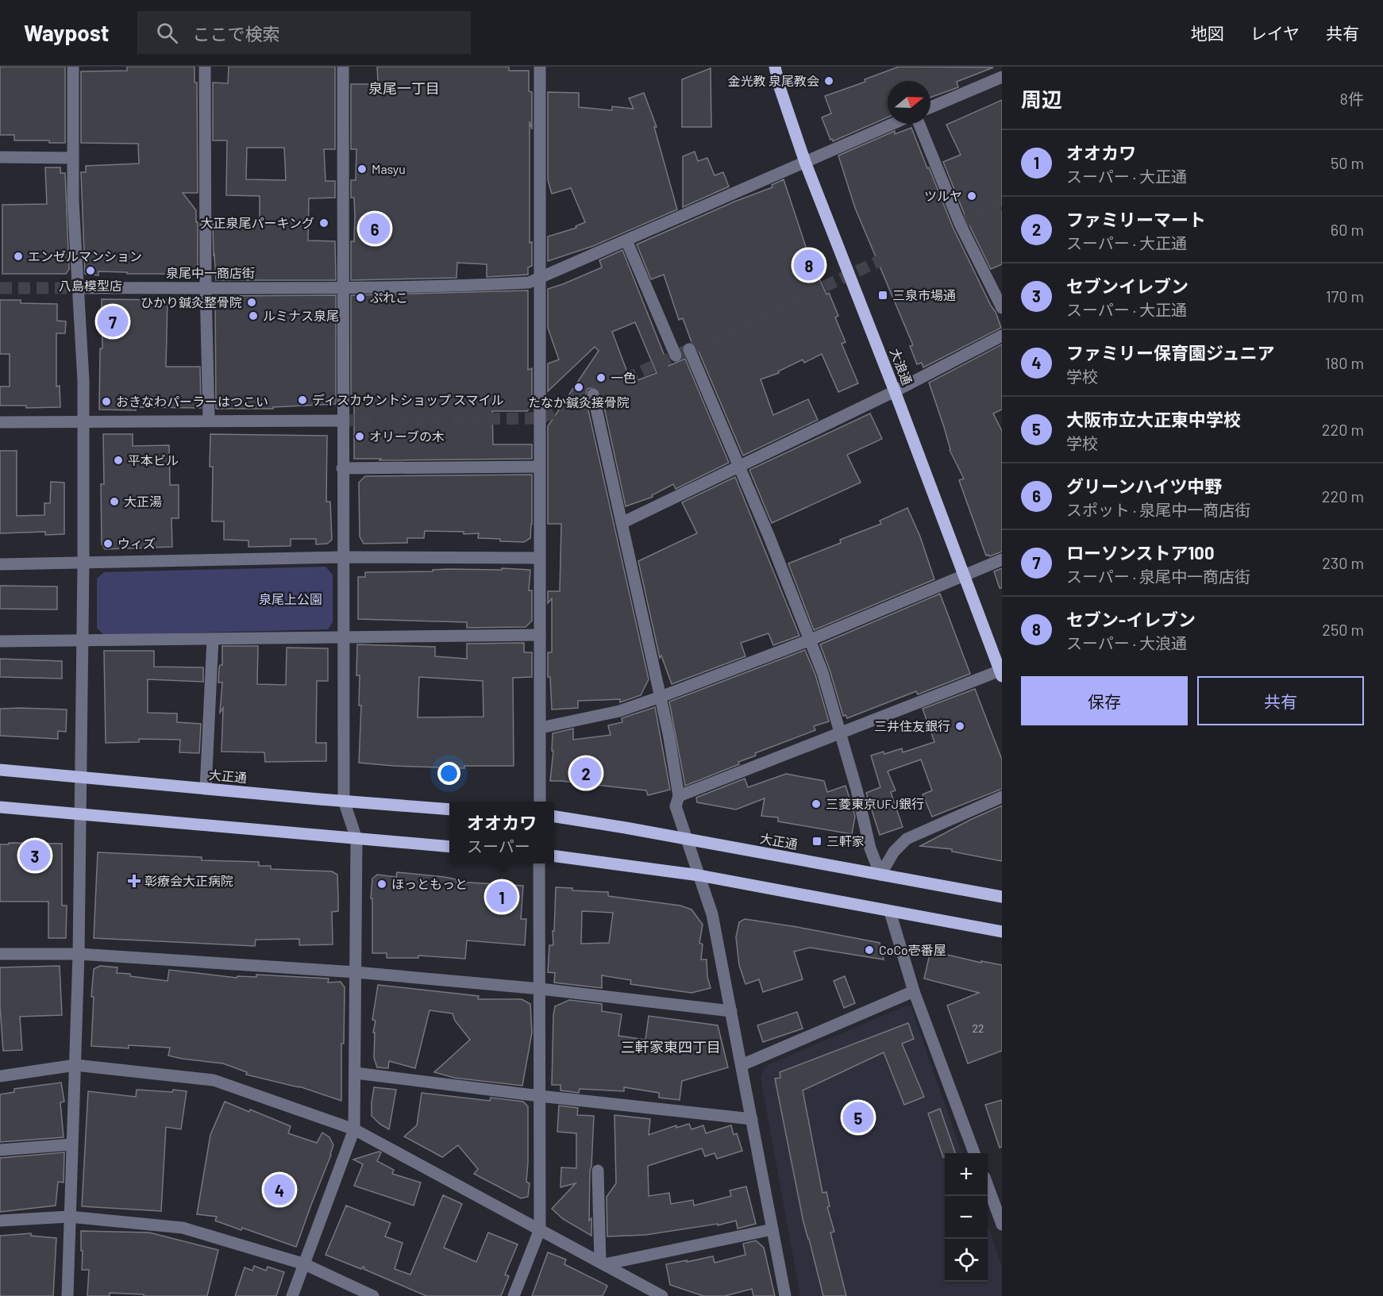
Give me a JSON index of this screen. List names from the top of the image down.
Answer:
{
  "streets": {
    "main road": ["大浪通", "大正通"],
    "street": ["泉尾中一商店街"]
  },
  "crossings": [
    ["泉尾中一商店街", "大浪通"]
  ],
  "districts": ["泉尾一丁目", "三軒家東四丁目"],
  "parks": ["泉尾上公園"],
  "places": {
    "other": [
      "金光教 泉尾教会",
      "Masyu",
      "ツルヤ",
      "大正泉尾パーキング",
      "エンゼルマンション",
      "八島模型店",
      "ぷれこ",
      "ひかり鍼灸整骨院",
      "ルミナス泉尾",
      "一色",
      "たなか鍼灸接骨院",
      "ディスカウントショップ スマイル",
      "おきなわパーラーはつこい",
      "オリーブの木",
      "平本ビル",
      "大正湯",
      "ウィズ",
      "三井住友銀行",
      "三菱東京UFJ銀行",
      "ほっともっと",
      "CoCo壱番屋"
    ],
    "transit": ["三泉市場通", "三軒家"],
    "health": ["彰療会大正病院"]
  },
  "house_numbers": ["22"],
  "north": "right",
  "page": {
    "header": "Waypost",
    "search": "ここで検索",
    "nav": ["地図", "レイヤ", "共有"],
    "heading": ["周辺", "8件"],
    "list": [
      {
        "mark": "1",
        "name": "オオカワ",
        "note": "スーパー · 大正通",
        "value": "50 m"
      },
      {
        "mark": "2",
        "name": "ファミリーマート",
        "note": "スーパー · 大正通",
        "value": "60 m"
      },
      {
        "mark": "3",
        "name": "セブンイレブン",
        "note": "スーパー · 大正通",
        "value": "170 m"
      },
      {
        "mark": "4",
        "name": "ファミリー保育園ジュニア",
        "note": "学校",
        "value": "180 m"
      },
      {
        "mark": "5",
        "name": "大阪市立大正東中学校",
        "note": "学校",
        "value": "220 m"
      },
      {
        "mark": "6",
        "name": "グリーンハイツ中野",
        "note": "スポット · 泉尾中一商店街",
        "value": "220 m"
      },
      {
        "mark": "7",
        "name": "ローソンストア100",
        "note": "スーパー · 泉尾中一商店街",
        "value": "230 m"
      },
      {
        "mark": "8",
        "name": "セブン-イレブン",
        "note": "スーパー · 大浪通",
        "value": "250 m"
      }
    ],
    "pins": [
      "6",
      "8",
      "7",
      "2",
      "3",
      "1",
      "5",
      "4"
    ],
    "buttons": ["保存", "共有"],
    "popup": ["オオカワ", "スーパー"],
    "map_buttons": ["+", "−"]
  }
}
